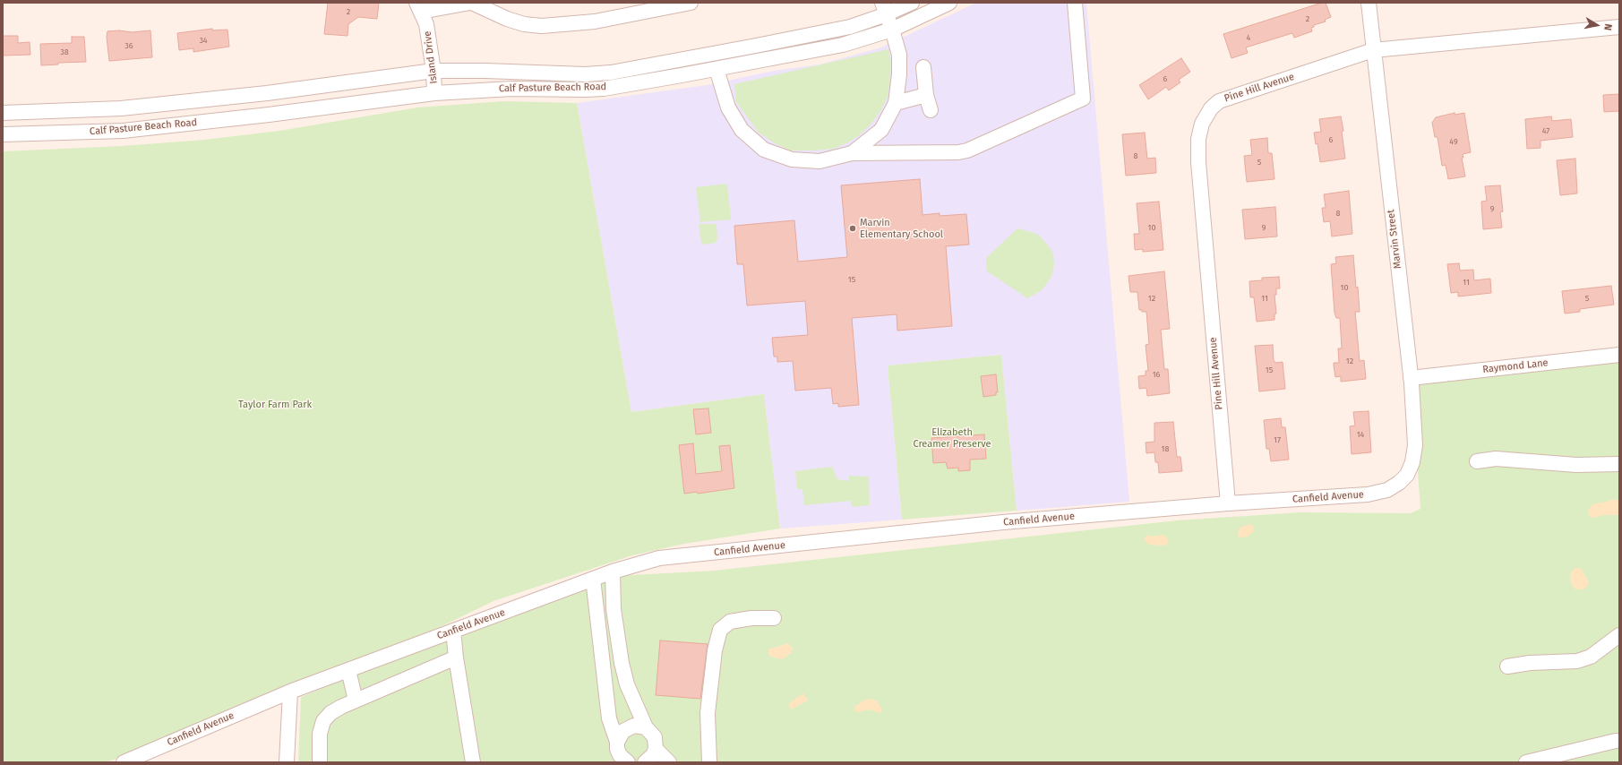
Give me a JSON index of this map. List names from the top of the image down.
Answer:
{
  "streets": {
    "street": [
      "Island Drive",
      "Calf Pasture Beach Road",
      "Pine Hill Avenue",
      "Marvin Street",
      "Raymond Lane",
      "Canfield Avenue"
    ]
  },
  "crossings": [
    ["Island Drive", "Calf Pasture Beach Road"],
    ["Pine Hill Avenue", "Marvin Street"],
    ["Pine Hill Avenue", "Canfield Avenue"],
    ["Marvin Street", "Raymond Lane"],
    ["Marvin Street", "Canfield Avenue"]
  ],
  "parks": ["Taylor Farm Park", "Elizabeth Creamer Preserve"],
  "places": ["Marvin Elementary School"],
  "house_numbers": [
    "2",
    "2",
    "4",
    "34",
    "36",
    "38",
    "6",
    "47",
    "6",
    "49",
    "8",
    "5",
    "9",
    "8",
    "10",
    "9",
    "15",
    "11",
    "10",
    "12",
    "11",
    "5",
    "12",
    "15",
    "16",
    "14",
    "17",
    "18"
  ],
  "north": "right"
}
